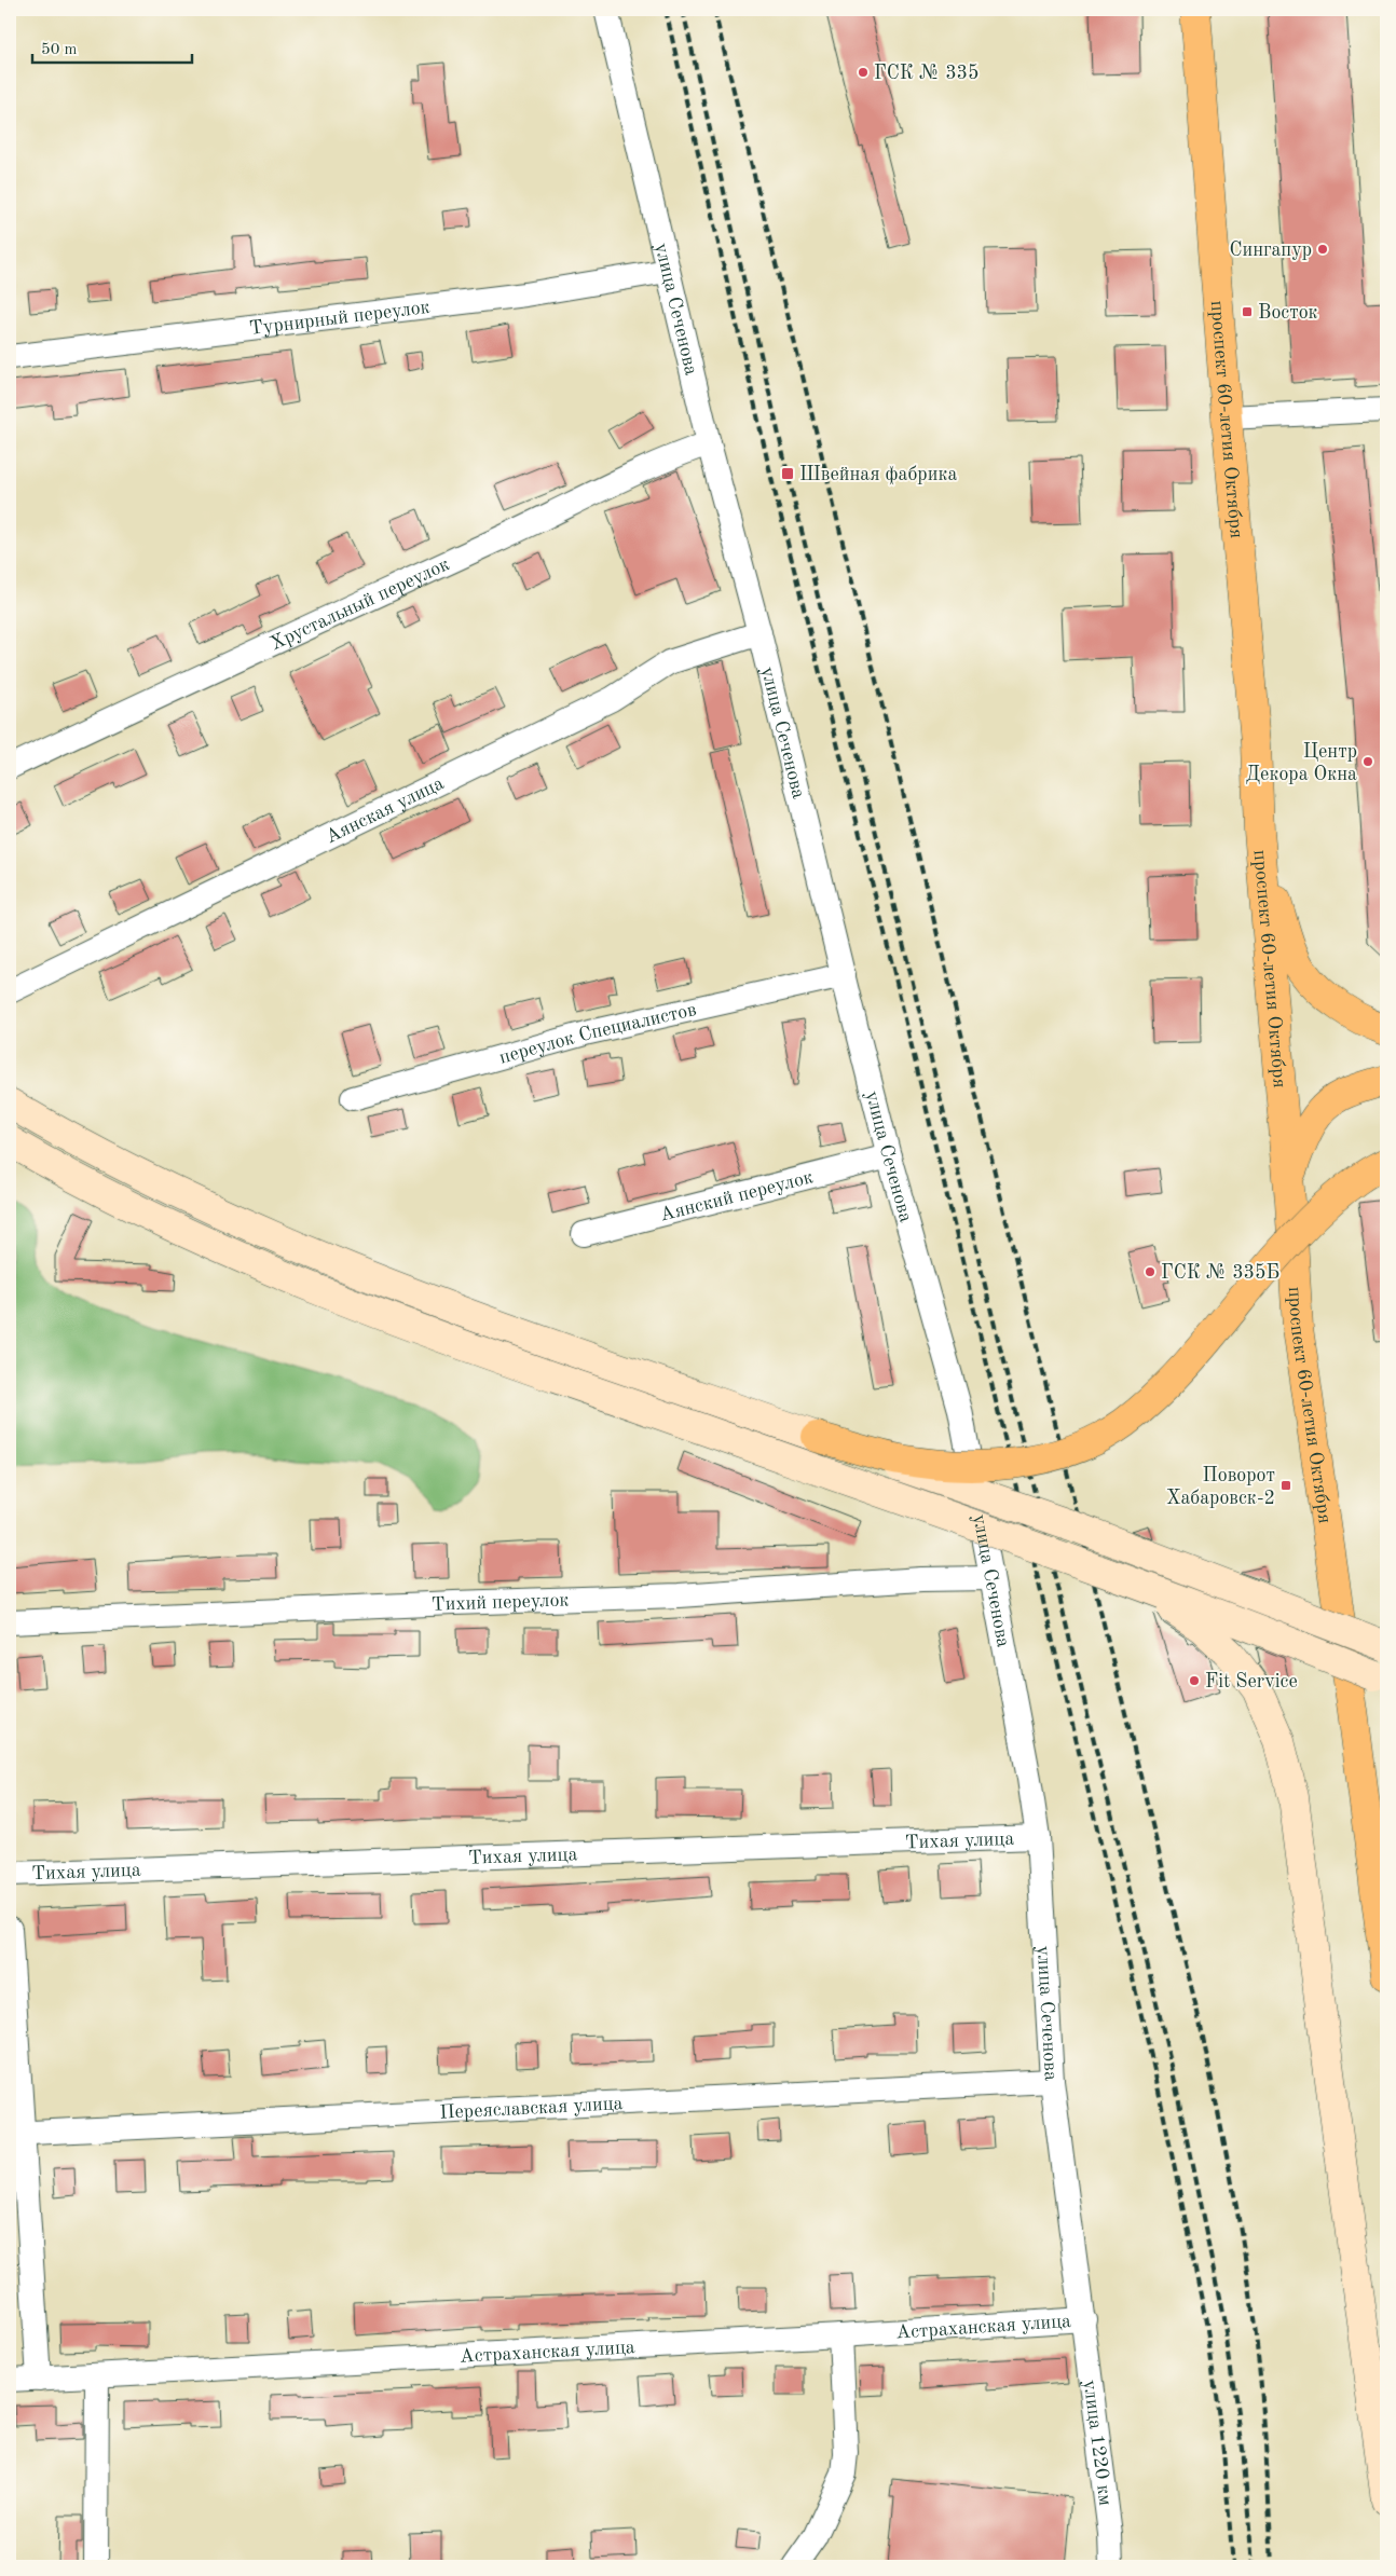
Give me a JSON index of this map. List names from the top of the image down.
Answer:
{
  "streets": {
    "highway": ["проспект 60-летия Октября"],
    "street": [
      "улица Сеченова",
      "Турнирный переулок",
      "Хрустальный переулок",
      "Аянская улица",
      "переулок Специалистов",
      "Аянский переулок",
      "Тихий переулок",
      "Тихая улица",
      "Переяславская улица",
      "Астраханская улица",
      "улица 1220 км"
    ]
  },
  "crossings": [
    ["улица Сеченова", "Турнирный переулок"],
    ["улица Сеченова", "Хрустальный переулок"],
    ["улица Сеченова", "Аянская улица"],
    ["улица Сеченова", "переулок Специалистов"],
    ["улица Сеченова", "Аянский переулок"],
    ["улица Сеченова", "Тихий переулок"],
    ["улица Сеченова", "Тихая улица"],
    ["улица Сеченова", "Переяславская улица"],
    ["улица Сеченова", "Астраханская улица"],
    ["улица Сеченова", "улица 1220 км"],
    ["Астраханская улица", "улица 1220 км"]
  ],
  "places": {
    "other": [
      "ГСК № 335",
      "Сингапур",
      "Центр Декора Окна",
      "ГСК № 335Б",
      "Fit Service"
    ],
    "transit": ["Восток", "Швейная фабрика", "Поворот Хабаровск-2"]
  },
  "scale_bar": "50 m"
}
